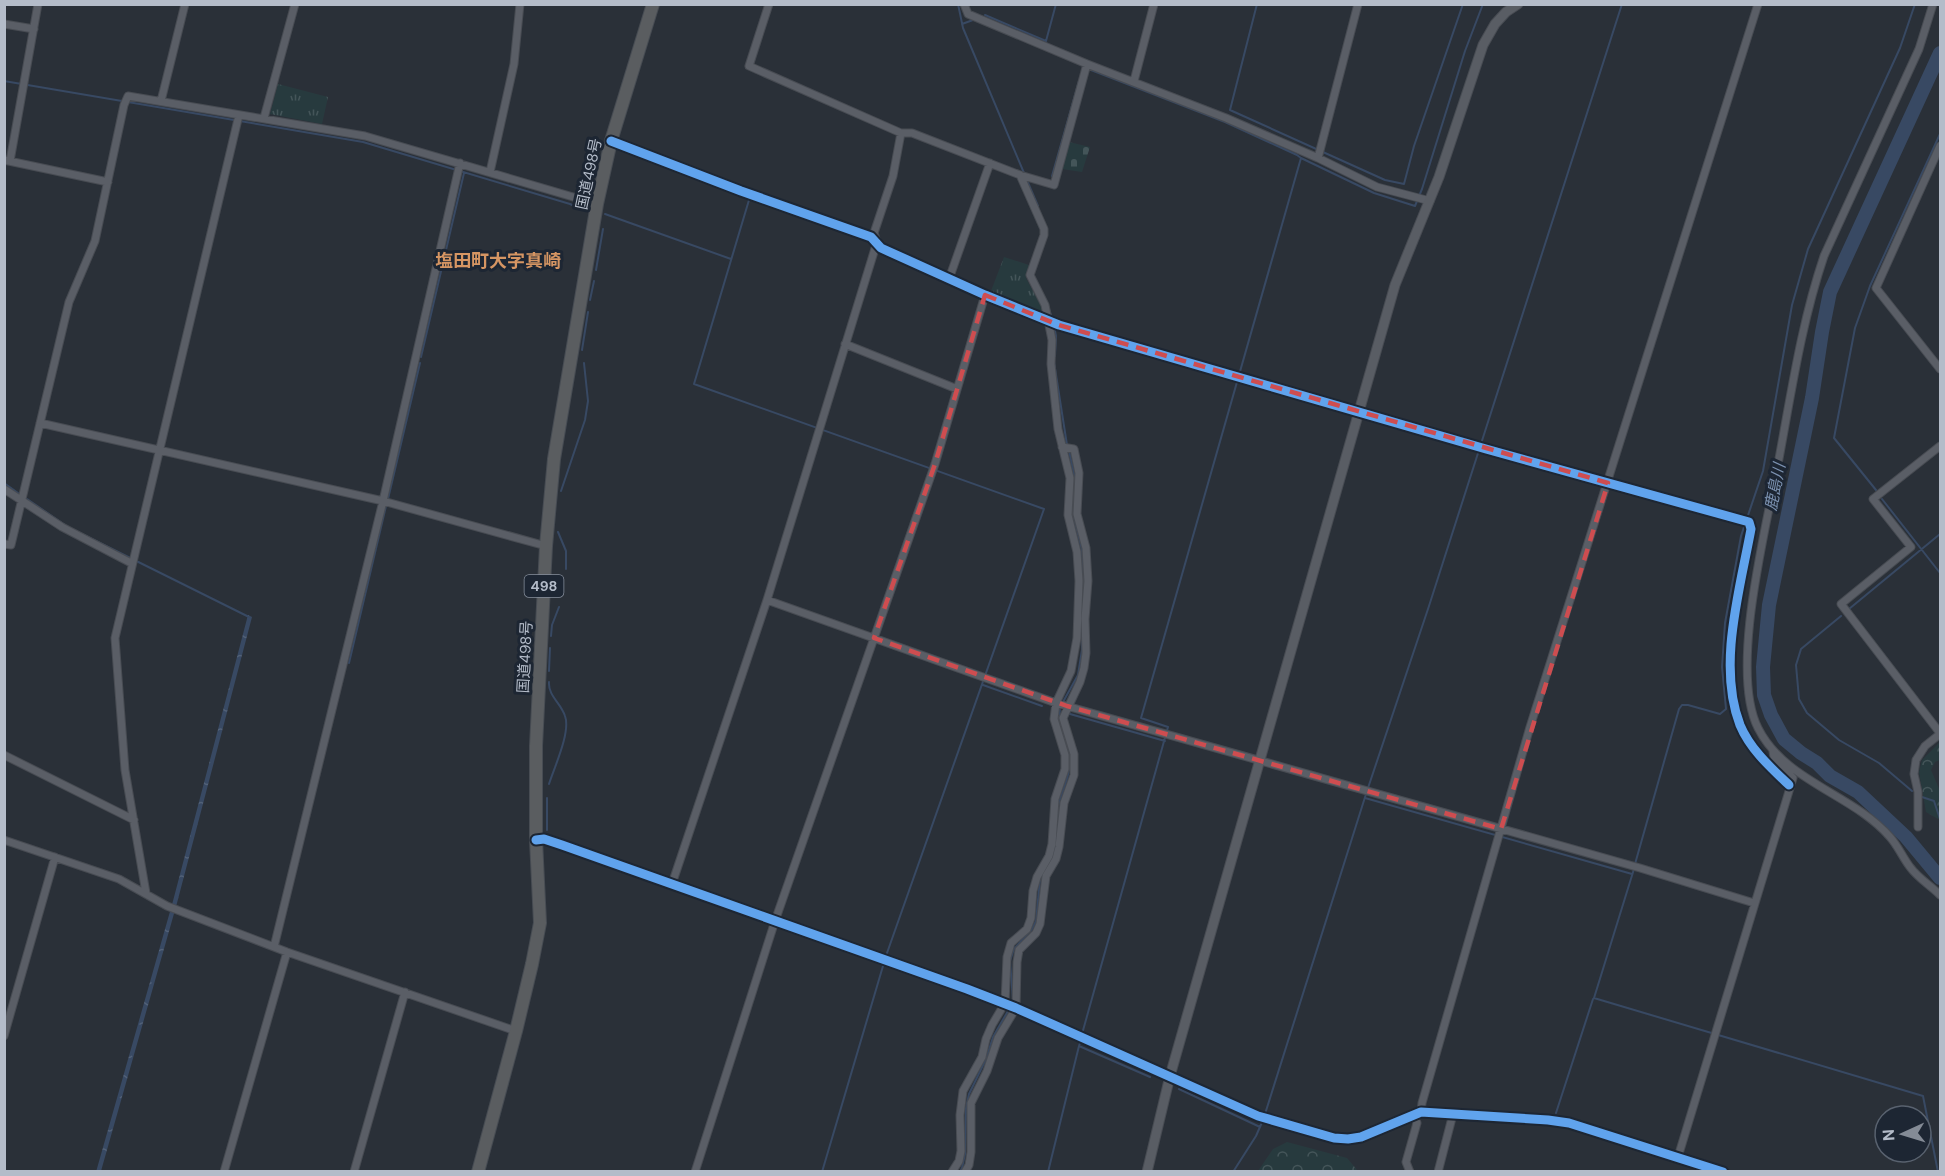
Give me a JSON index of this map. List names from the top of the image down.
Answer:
{
  "streets": {
    "highway": ["国道498号", "498"]
  },
  "districts": ["塩田町大字真崎"],
  "water": ["鹿島川"],
  "north": "left"
}
